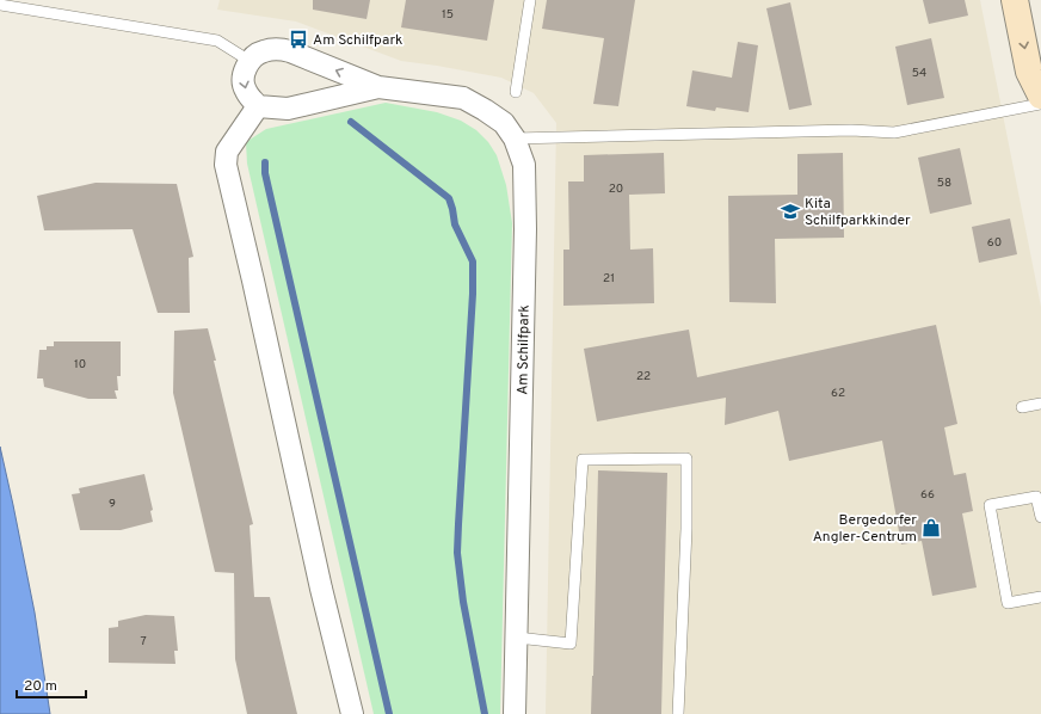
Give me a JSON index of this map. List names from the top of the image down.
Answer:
{
  "streets": {
    "street": ["Am Schilfpark"]
  },
  "places": {
    "bus stop": ["Am Schilfpark"],
    "school or university": ["Kita Schilfparkkinder"],
    "shop": ["Bergedorfer Angler-Centrum"]
  },
  "house_numbers": [
    "15",
    "54",
    "58",
    "20",
    "60",
    "21",
    "10",
    "22",
    "62",
    "66",
    "9",
    "7"
  ],
  "scale_bar": "20 m"
}
